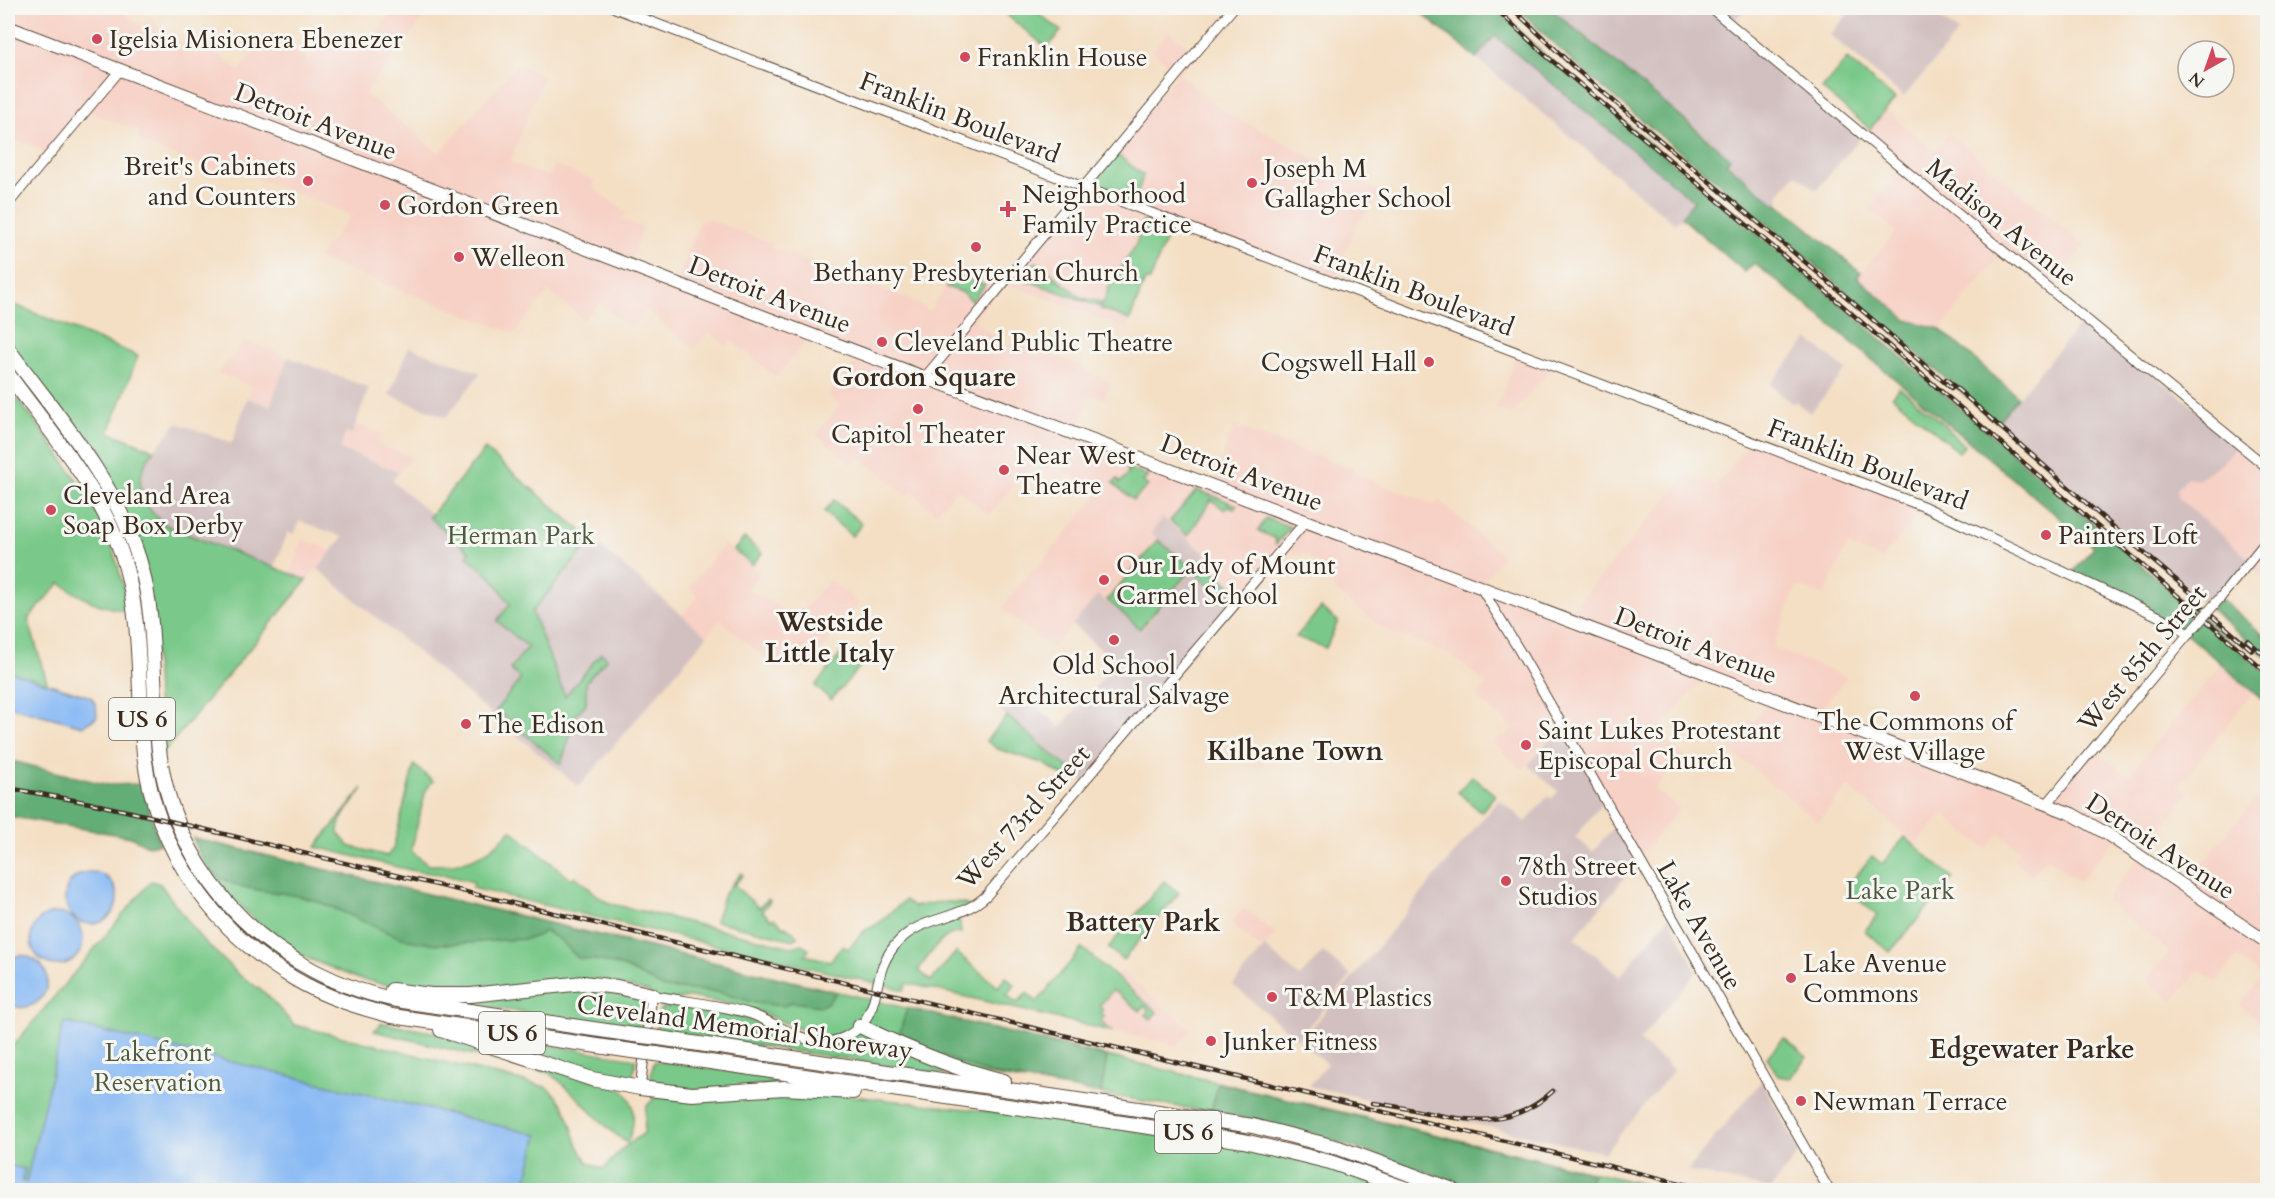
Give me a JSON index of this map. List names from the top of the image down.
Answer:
{
  "streets": {
    "highway": ["US 6", "Cleveland Memorial Shoreway"],
    "main road": ["Detroit Avenue"],
    "street": [
      "Franklin Boulevard",
      "Madison Avenue",
      "West 85th Street",
      "West 73rd Street",
      "Lake Avenue"
    ]
  },
  "crossings": [
    ["Franklin Boulevard", "West 85th Street"],
    ["Detroit Avenue", "West 85th Street"],
    ["Detroit Avenue", "West 73rd Street"],
    ["Detroit Avenue", "Lake Avenue"]
  ],
  "districts": [
    "Gordon Square",
    "Westside Little Italy",
    "Kilbane Town",
    "Battery Park",
    "Edgewater Parke"
  ],
  "parks": ["Herman Park", "Lake Park", "Lakefront Reservation"],
  "places": {
    "other": [
      "Igelsia Misionera Ebenezer",
      "Franklin House",
      "Breit's Cabinets and Counters",
      "Joseph M Gallagher School",
      "Gordon Green",
      "Bethany Presbyterian Church",
      "Welleon",
      "Cleveland Public Theatre",
      "Cogswell Hall",
      "Capitol Theater",
      "Near West Theatre",
      "Cleveland Area Soap Box Derby",
      "Painters Loft",
      "Our Lady of Mount Carmel School",
      "Old School Architectural Salvage",
      "The Commons of West Village",
      "The Edison",
      "Saint Lukes Protestant Episcopal Church",
      "78th Street Studios",
      "Lake Avenue Commons",
      "T&M Plastics",
      "Junker Fitness",
      "Newman Terrace"
    ],
    "health": ["Neighborhood Family Practice"]
  },
  "north": "bottom left"
}
